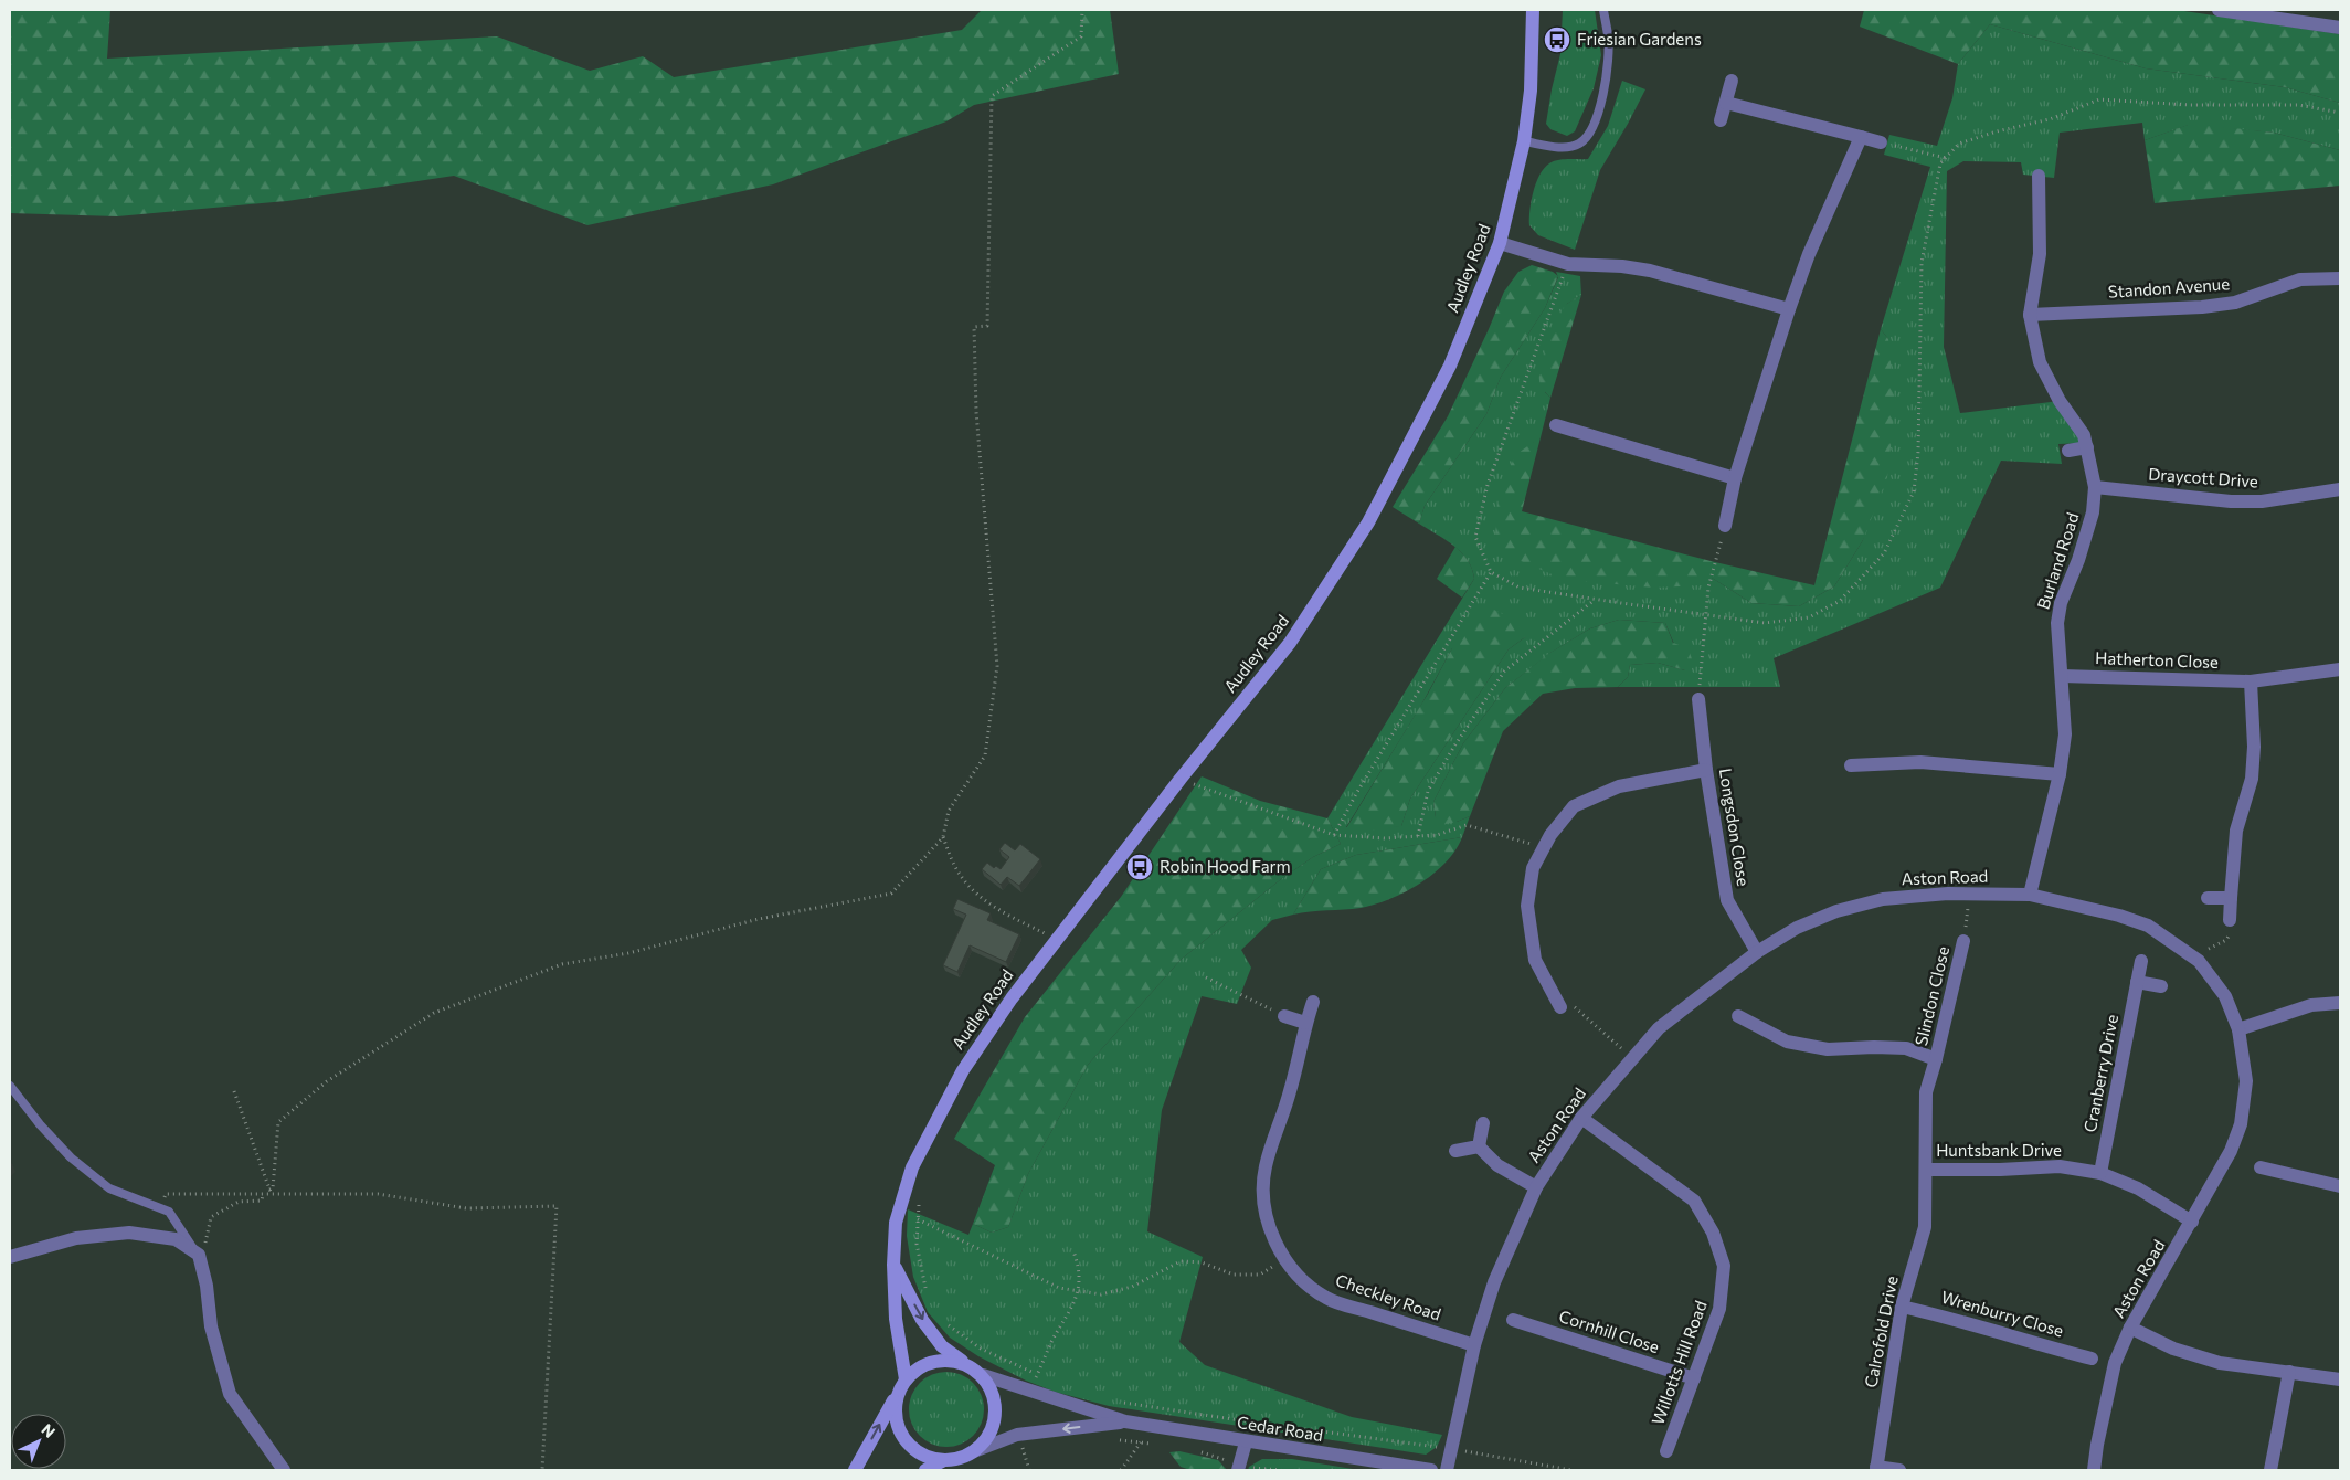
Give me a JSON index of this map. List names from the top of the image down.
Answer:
{
  "streets": {
    "main road": ["Audley Road"],
    "street": [
      "Standon Avenue",
      "Draycott Drive",
      "Burland Road",
      "Hatherton Close",
      "Longsdon Close",
      "Aston Road",
      "Slindon Close",
      "Cranberry Drive",
      "Huntsbank Drive",
      "Checkley Road",
      "Wrenburry Close",
      "Cornhill Close",
      "Calrofold Drive",
      "Willotts Hill Road",
      "Cedar Road"
    ]
  },
  "crossings": [
    ["Standon Avenue", "Burland Road"],
    ["Draycott Drive", "Burland Road"],
    ["Burland Road", "Hatherton Close"],
    ["Burland Road", "Aston Road"],
    ["Longsdon Close", "Aston Road"],
    ["Aston Road", "Huntsbank Drive"],
    ["Aston Road", "Checkley Road"],
    ["Aston Road", "Willotts Hill Road"],
    ["Slindon Close", "Huntsbank Drive"],
    ["Slindon Close", "Calrofold Drive"],
    ["Cranberry Drive", "Huntsbank Drive"],
    ["Huntsbank Drive", "Calrofold Drive"],
    ["Wrenburry Close", "Calrofold Drive"],
    ["Cornhill Close", "Willotts Hill Road"]
  ],
  "places": {
    "bus stop": ["Friesian Gardens", "Robin Hood Farm"]
  },
  "north": "top right"
}
